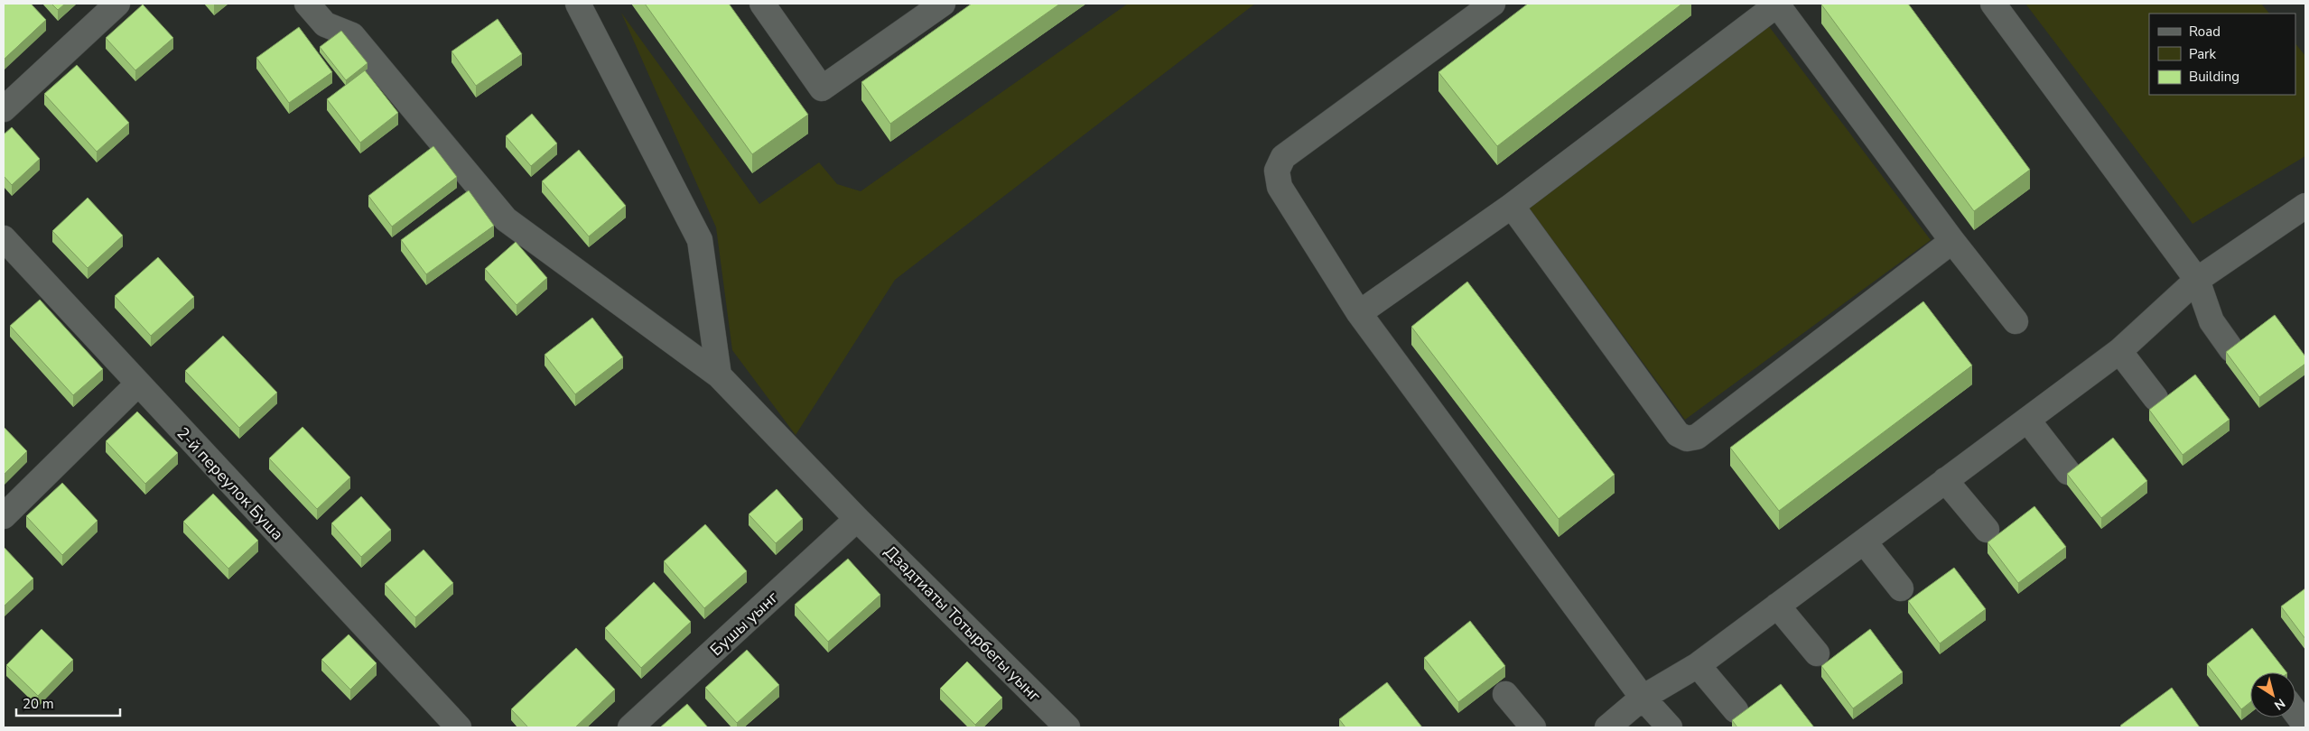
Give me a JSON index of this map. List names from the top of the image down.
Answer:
{
  "streets": {
    "street": ["2-й переулок Буша", "Бушы уынг", "Дзадтиаты Тотырбегы уынг"]
  },
  "crossings": [
    ["Бушы уынг", "Дзадтиаты Тотырбегы уынг"]
  ],
  "legend": ["Road", "Park", "Building"],
  "scale_bar": "20 m",
  "north": "bottom right"
}
